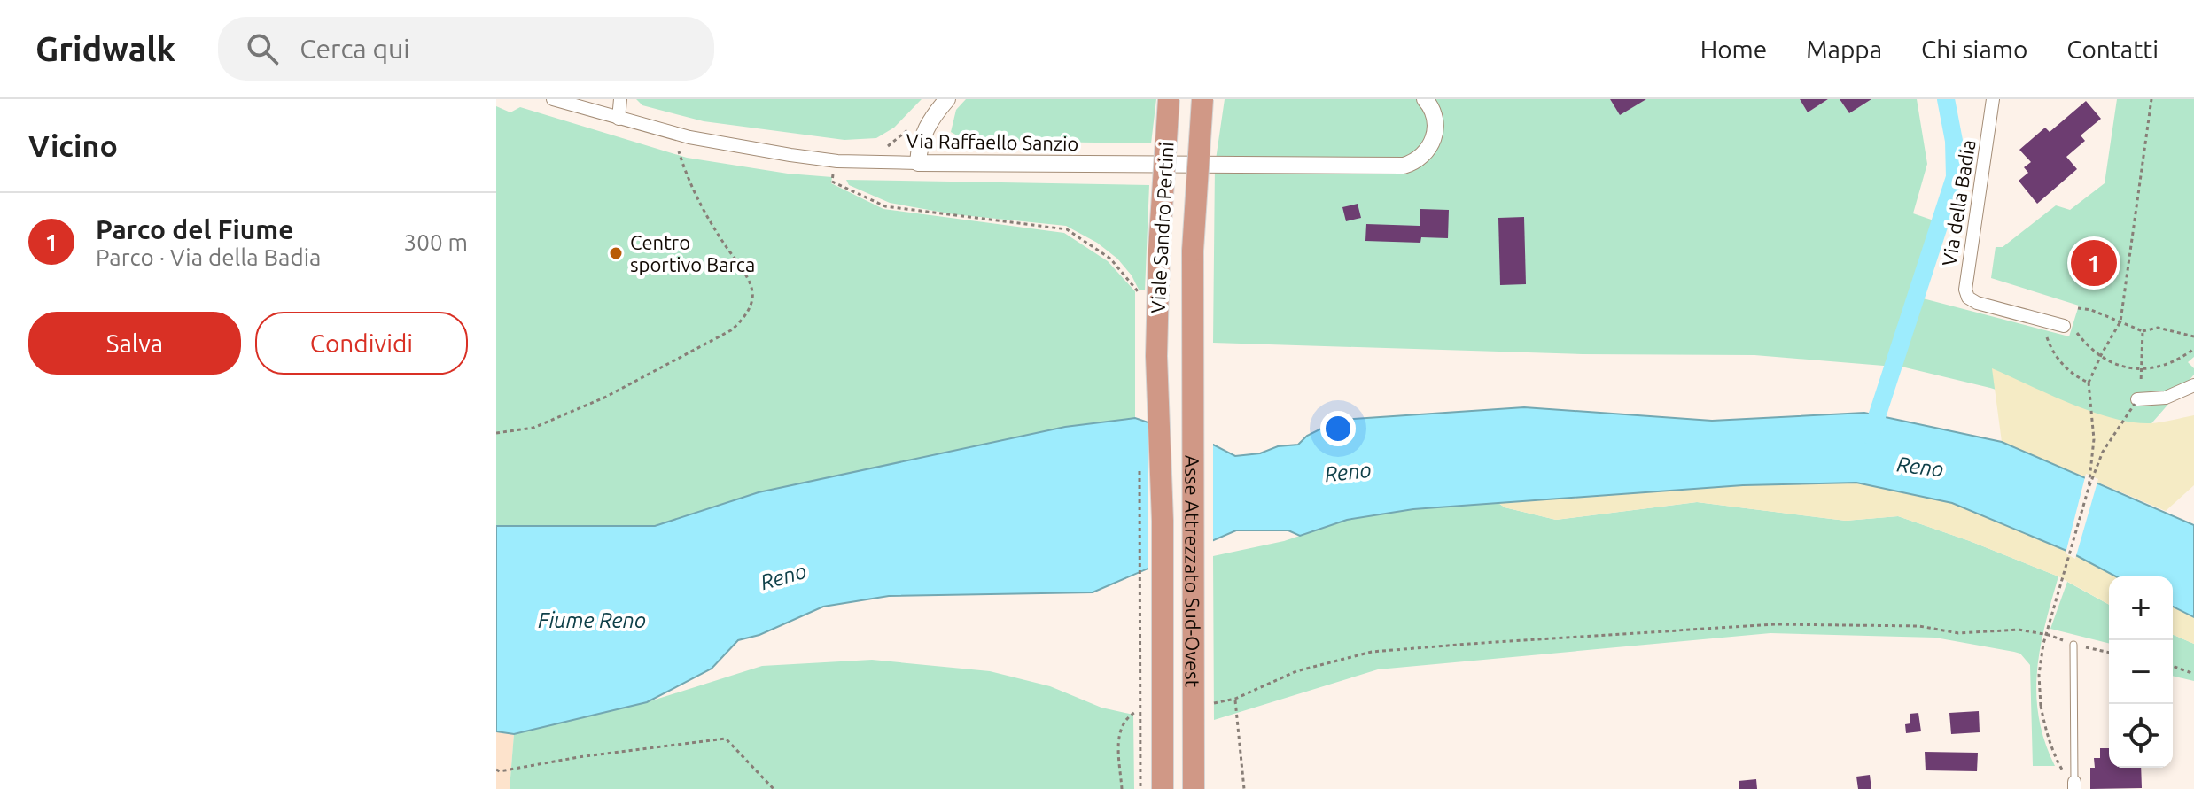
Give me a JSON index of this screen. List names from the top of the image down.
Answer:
{
  "streets": {
    "highway": ["Viale Sandro Pertini", "Asse Attrezzato Sud-Ovest"],
    "street": ["Via Raffaello Sanzio", "Via della Badia"]
  },
  "crossings": [
    ["Viale Sandro Pertini", "Asse Attrezzato Sud-Ovest"]
  ],
  "water": ["Reno", "Fiume Reno"],
  "places": ["Centro sportivo Barca"],
  "page": {
    "header": "Gridwalk",
    "search": "Cerca qui",
    "nav": [
      "Home",
      "Mappa",
      "Chi siamo",
      "Contatti"
    ],
    "heading": "Vicino",
    "list": [
      {
        "mark": "1",
        "name": "Parco del Fiume",
        "note": "Parco · Via della Badia",
        "value": "300 m"
      }
    ],
    "pins": "1",
    "buttons": ["Salva", "Condividi"],
    "map_buttons": ["+", "−"]
  }
}
